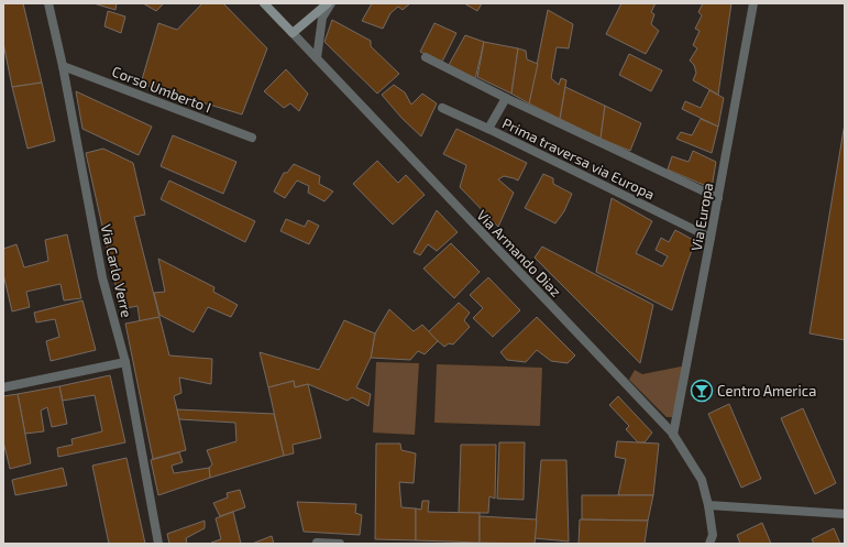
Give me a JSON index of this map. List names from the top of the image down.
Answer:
{
  "streets": {
    "street": [
      "Corso Umberto I",
      "Prima traversa via Europa",
      "Via Europa",
      "Via Armando Diaz",
      "Via Carlo Verre"
    ]
  },
  "crossings": [
    ["Corso Umberto I", "Via Carlo Verre"],
    ["Prima traversa via Europa", "Via Europa"],
    ["Via Europa", "Via Armando Diaz"]
  ],
  "places": {
    "bar": ["Centro America"]
  }
}
